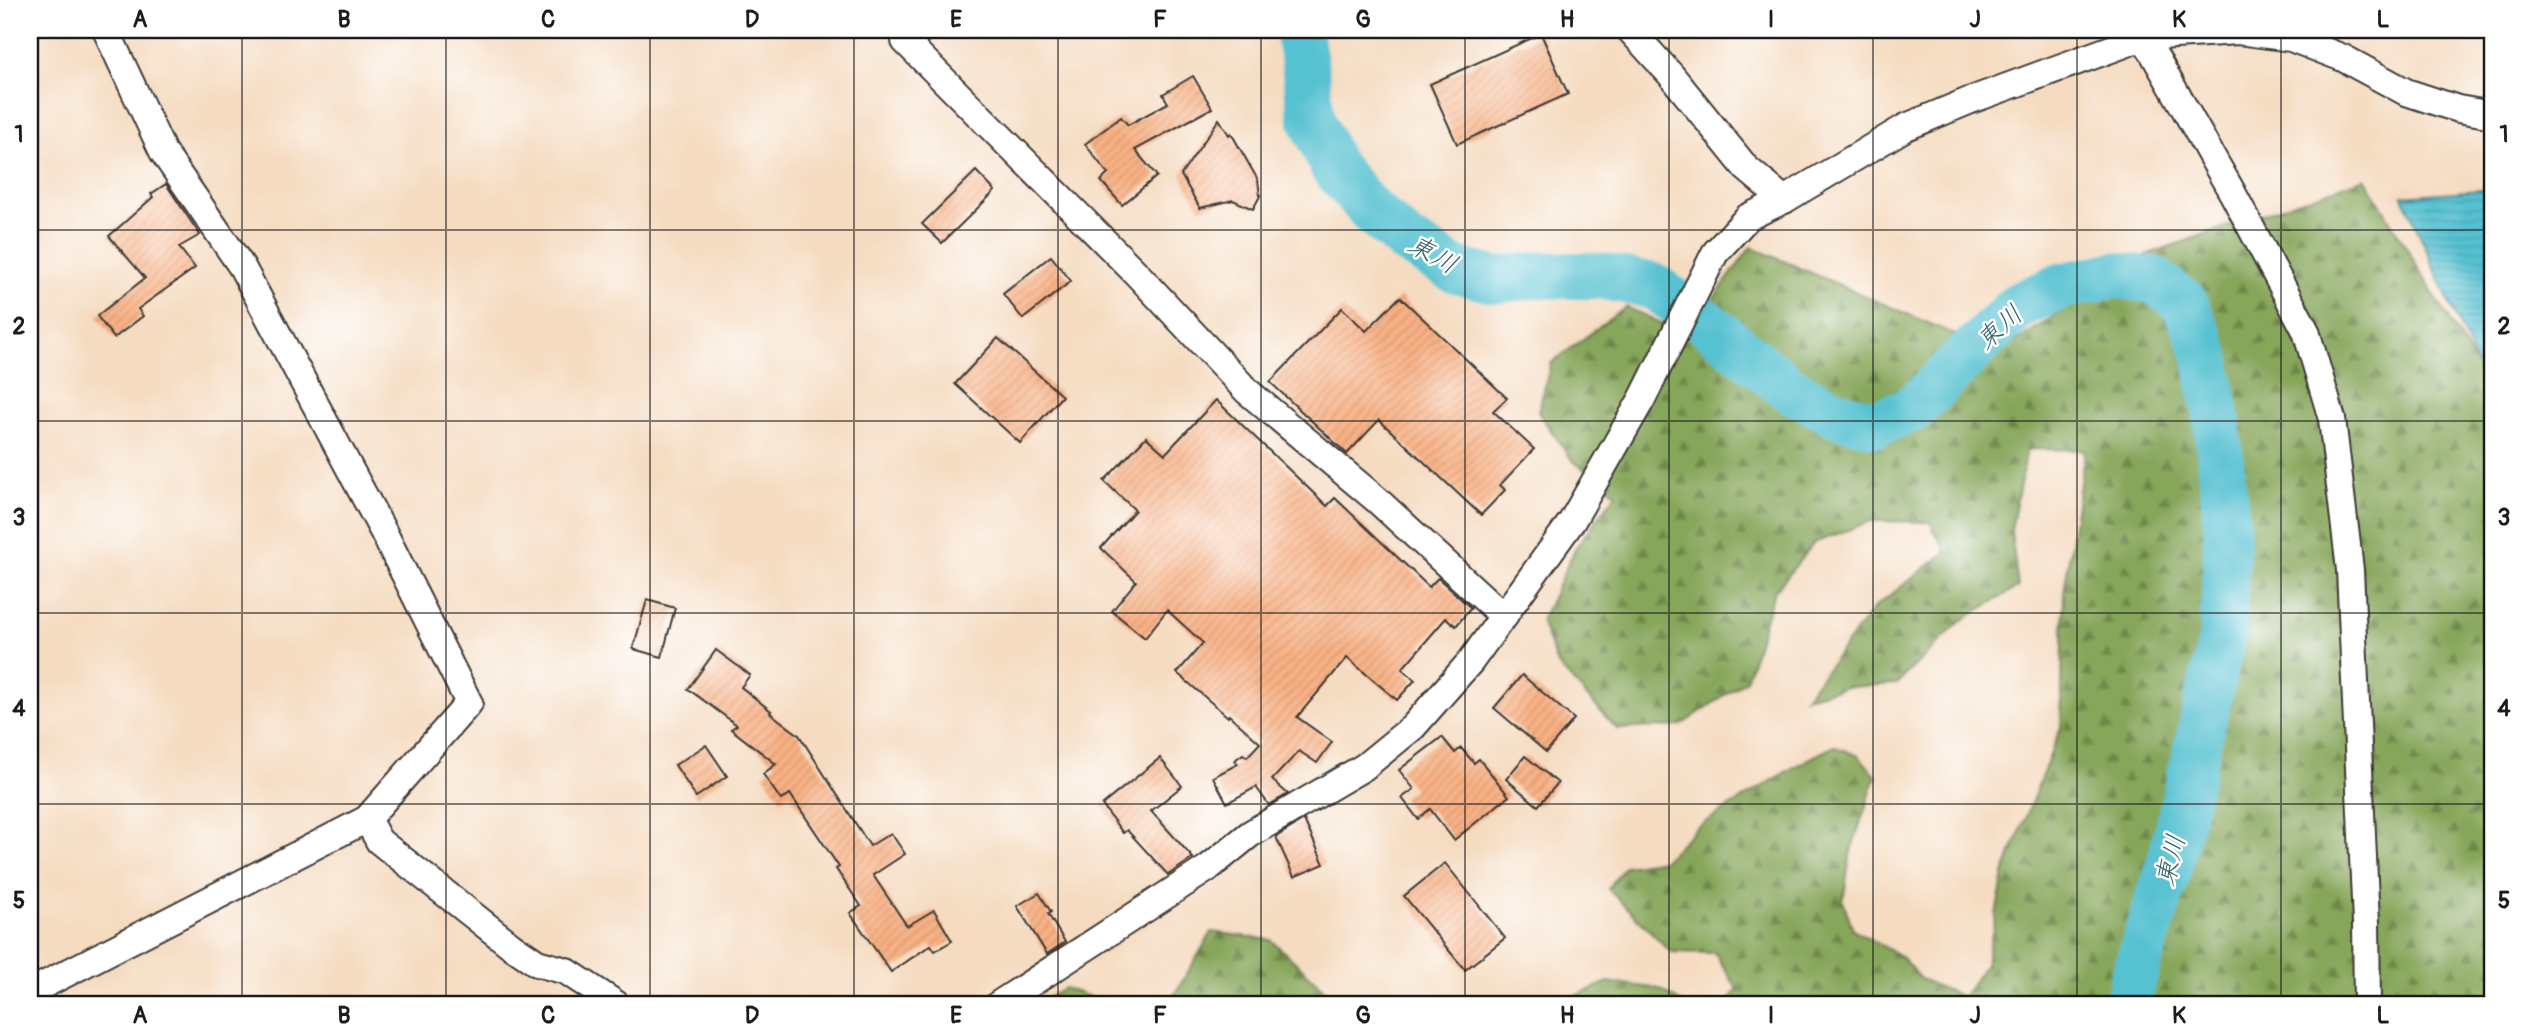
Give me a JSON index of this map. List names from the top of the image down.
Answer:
{
  "water": ["東川"],
  "grid": {
    "columns": [
      "A",
      "B",
      "C",
      "D",
      "E",
      "F",
      "G",
      "H",
      "I",
      "J",
      "K",
      "L"
    ],
    "rows": [
      "1",
      "2",
      "3",
      "4",
      "5"
    ]
  }
}
